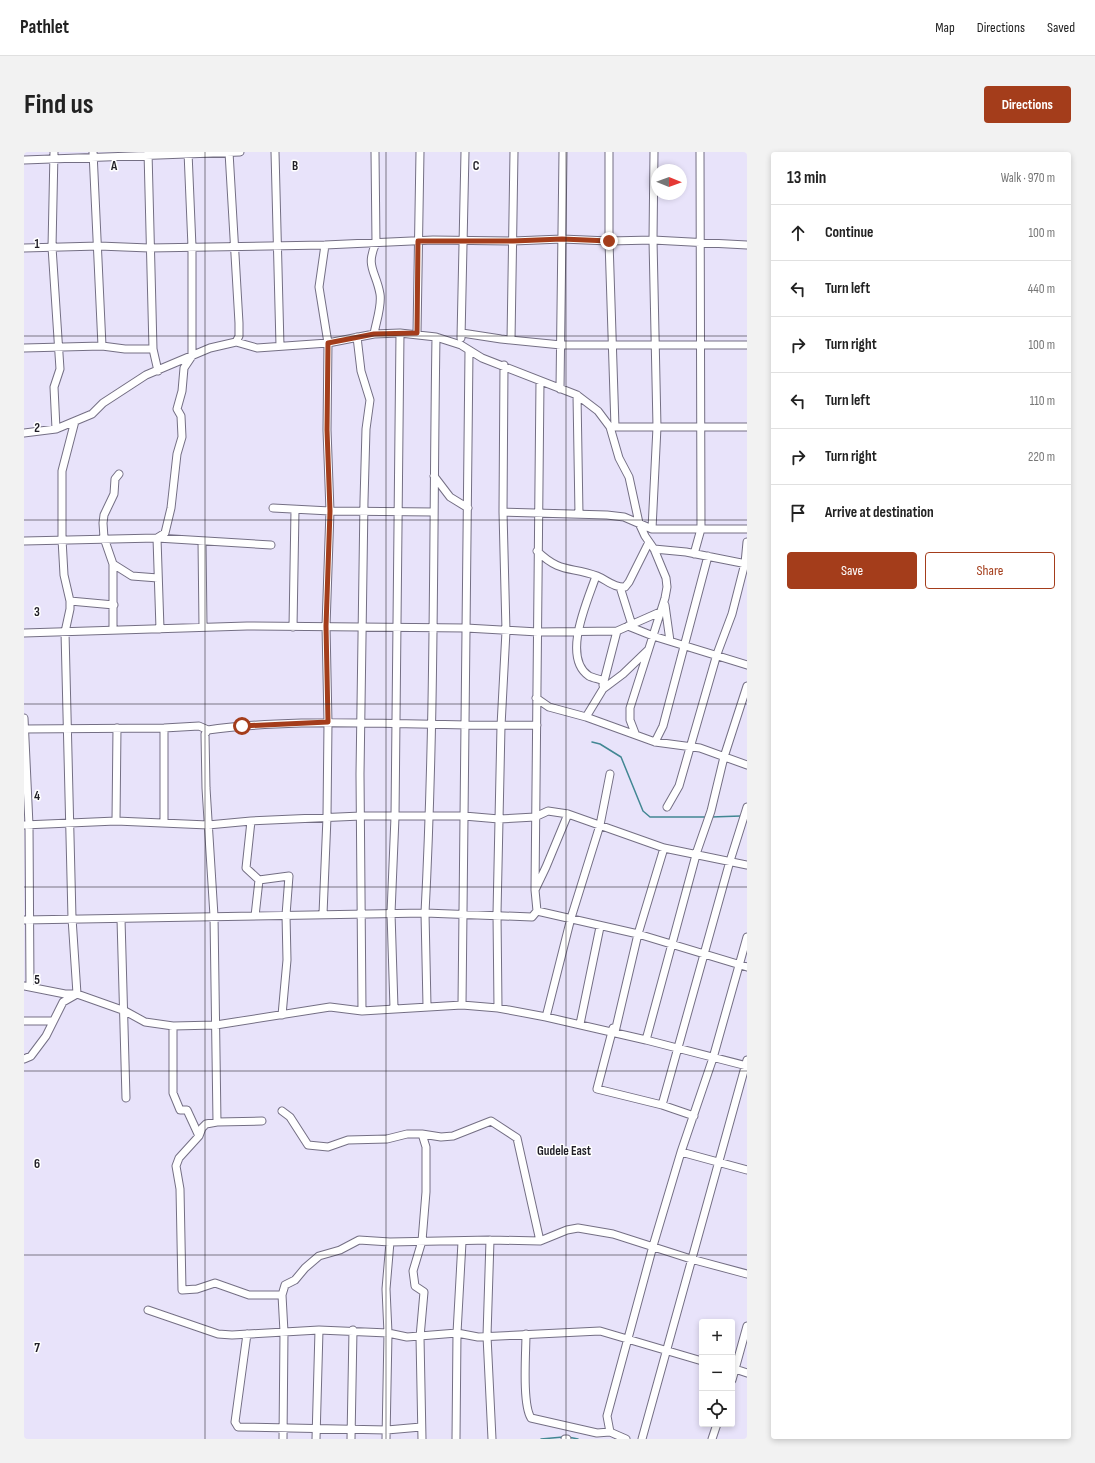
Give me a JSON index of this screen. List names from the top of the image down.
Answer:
{
  "districts": ["Gudele East"],
  "north": "right",
  "page": {
    "header": "Pathlet",
    "nav": ["Map", "Directions", "Saved"],
    "buttons": [
      "Directions",
      ["Save", "Share"]
    ],
    "title": "Find us",
    "heading": ["13 min", "Walk · 970 m"],
    "list": [
      ["Continue", "100 m"],
      ["Turn left", "440 m"],
      ["Turn right", "100 m"],
      ["Turn left", "110 m"],
      ["Turn right", "220 m"],
      "Arrive at destination"
    ],
    "map_buttons": ["+", "−"]
  },
  "grid": {
    "columns": ["A", "B", "C"],
    "rows": [
      "1",
      "2",
      "3",
      "4",
      "5",
      "6",
      "7"
    ]
  }
}
